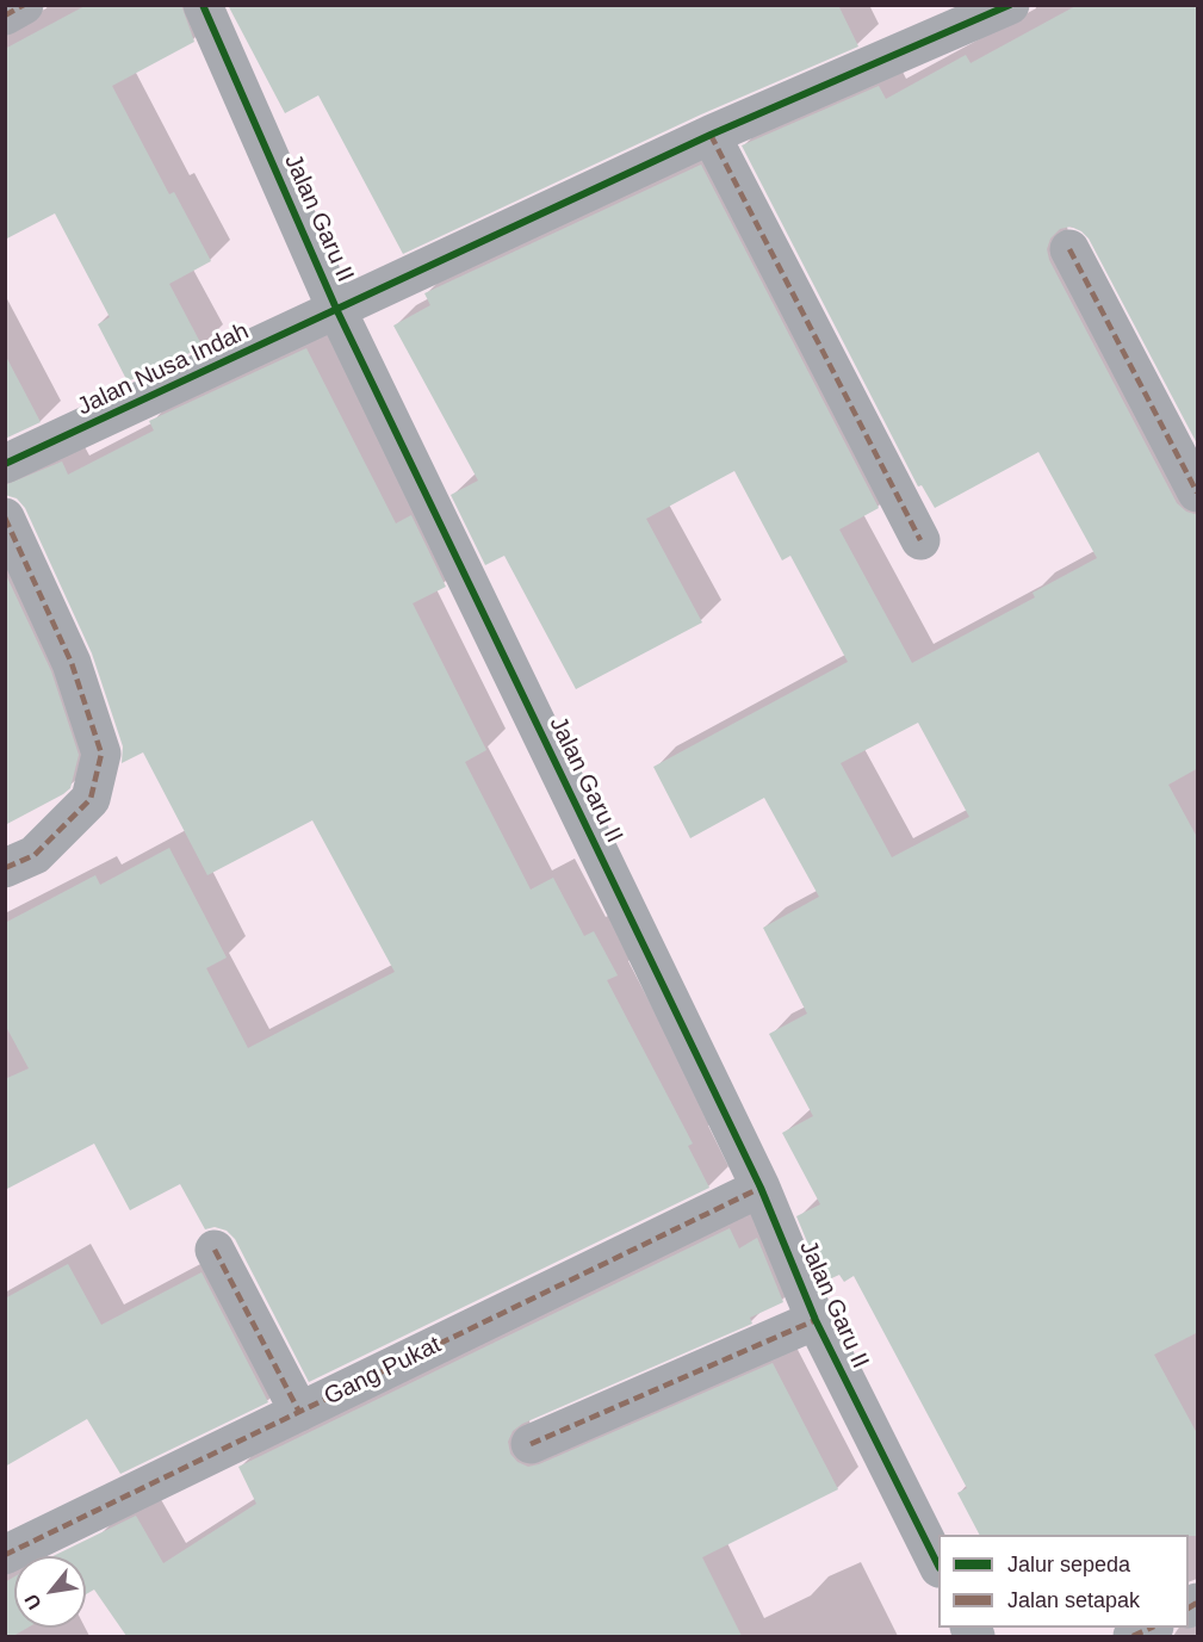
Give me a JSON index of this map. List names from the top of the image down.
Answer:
{
  "streets": {
    "street": ["Jalan Garu II", "Jalan Nusa Indah", "Gang Pukat"]
  },
  "crossings": [
    ["Jalan Garu II", "Jalan Nusa Indah"],
    ["Jalan Garu II", "Gang Pukat"]
  ],
  "legend": ["Jalur sepeda", "Jalan setapak"],
  "north": "bottom left"
}
